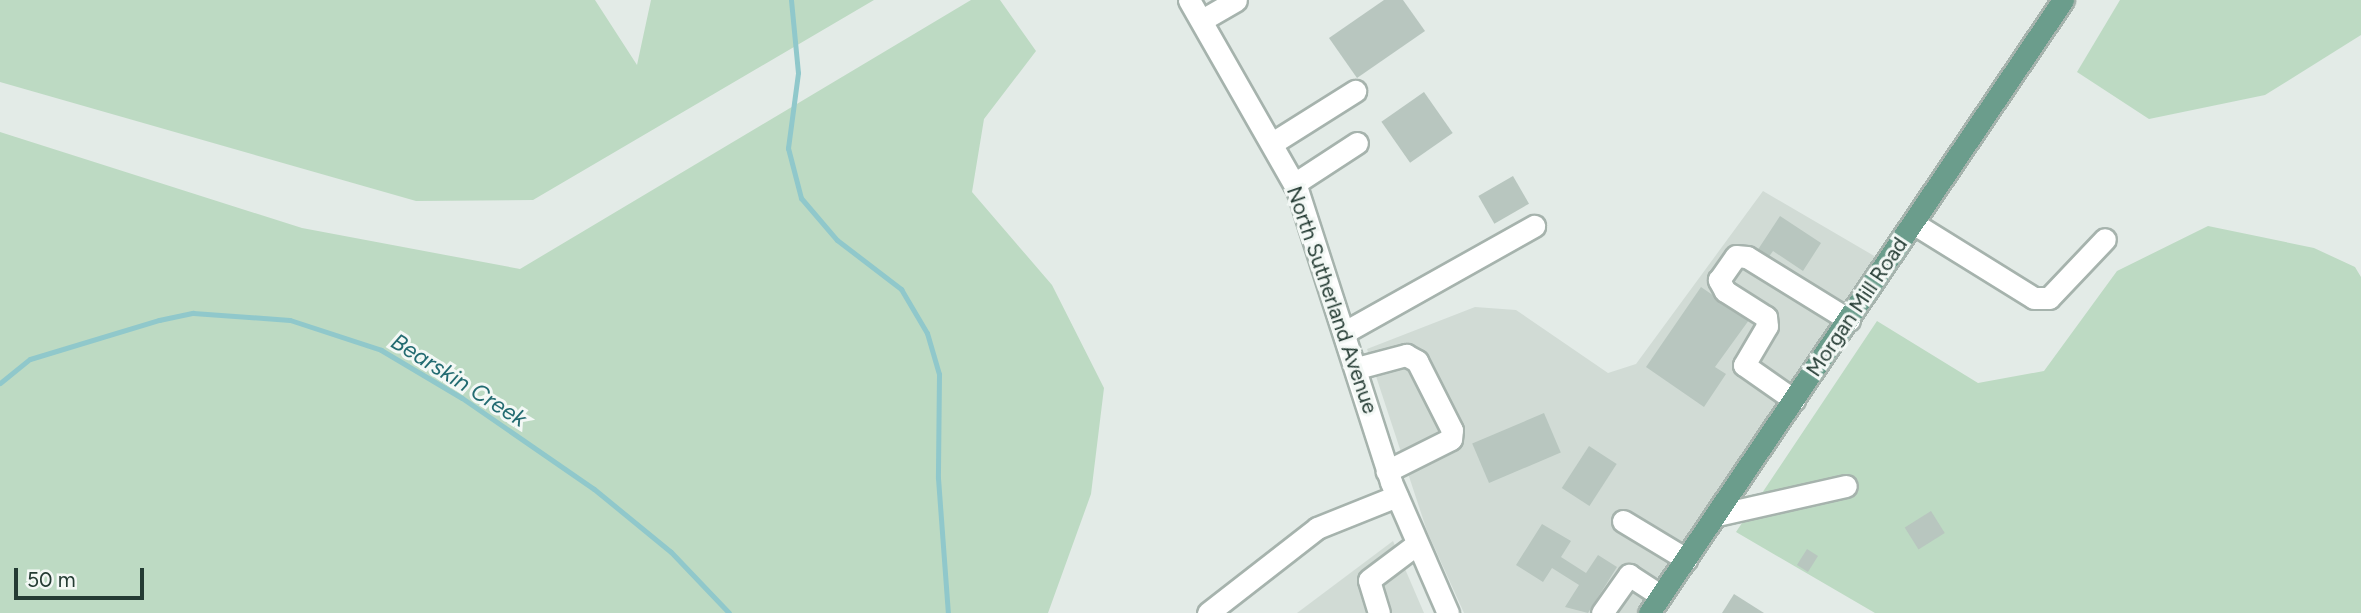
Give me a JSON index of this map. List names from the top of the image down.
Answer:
{
  "streets": {
    "main road": ["Morgan Mill Road"],
    "street": ["North Sutherland Avenue"]
  },
  "water": ["Bearskin Creek"],
  "scale_bar": "50 m"
}
